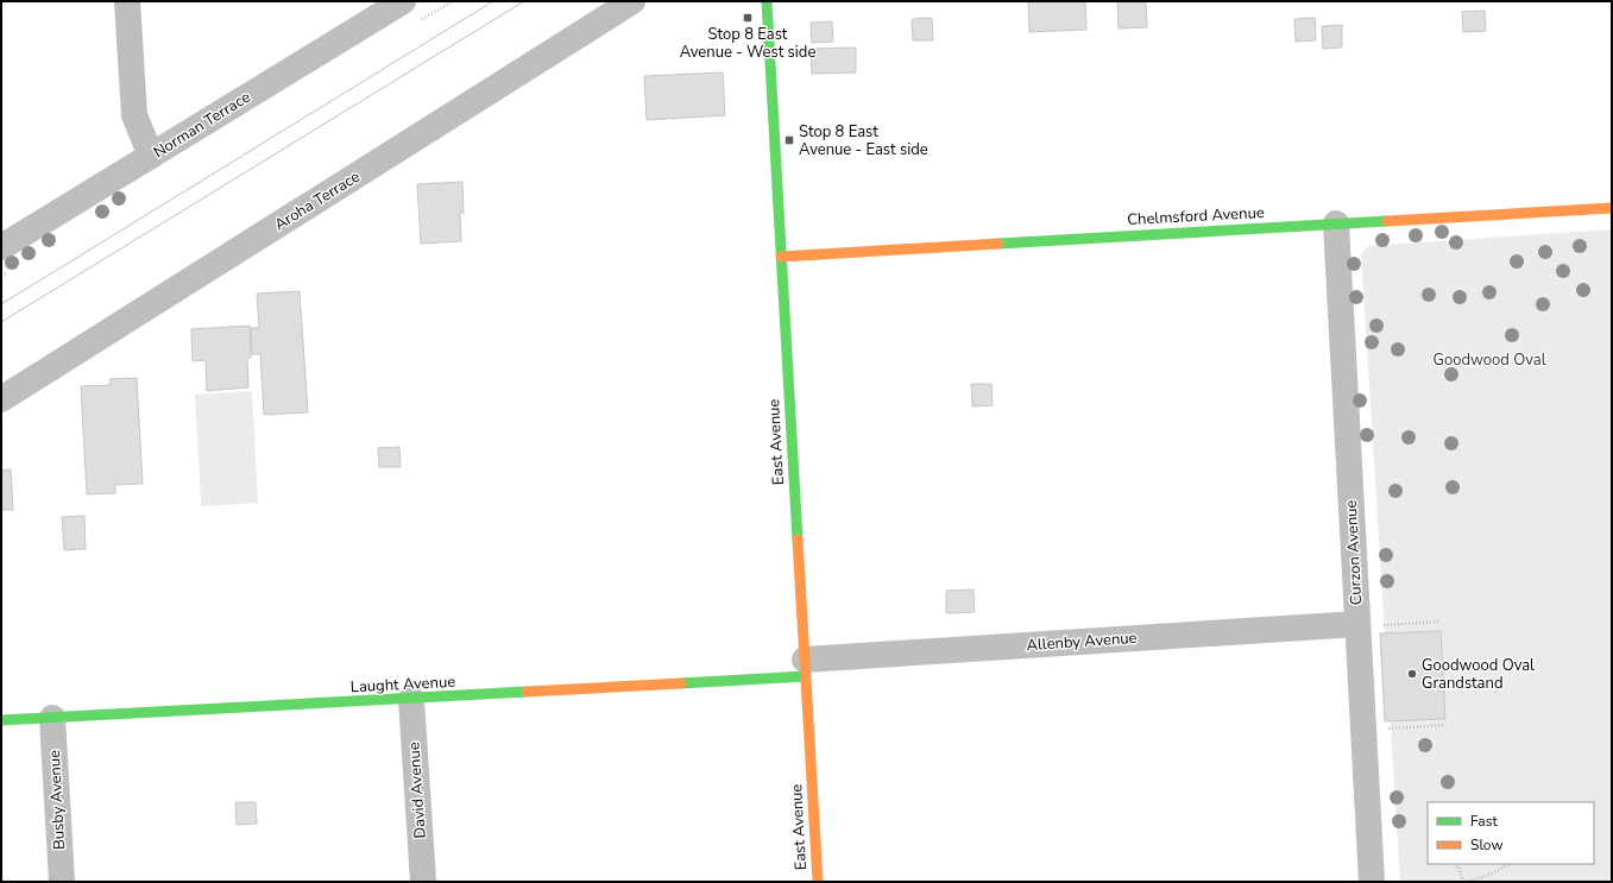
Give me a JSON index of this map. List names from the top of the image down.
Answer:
{
  "streets": {
    "street": [
      "Norman Terrace",
      "Aroha Terrace",
      "Chelmsford Avenue",
      "East Avenue",
      "Curzon Avenue",
      "Allenby Avenue",
      "Laught Avenue",
      "David Avenue",
      "Busby Avenue"
    ]
  },
  "crossings": [
    ["Chelmsford Avenue", "East Avenue"],
    ["Chelmsford Avenue", "Curzon Avenue"],
    ["East Avenue", "Allenby Avenue"],
    ["East Avenue", "Laught Avenue"],
    ["Curzon Avenue", "Allenby Avenue"],
    ["Allenby Avenue", "Laught Avenue"],
    ["Laught Avenue", "David Avenue"],
    ["Laught Avenue", "Busby Avenue"]
  ],
  "parks": ["Goodwood Oval"],
  "places": {
    "transit": ["Stop 8 East Avenue - West side", "Stop 8 East Avenue - East side"],
    "other": ["Goodwood Oval Grandstand"]
  },
  "legend": ["Fast", "Slow"]
}
